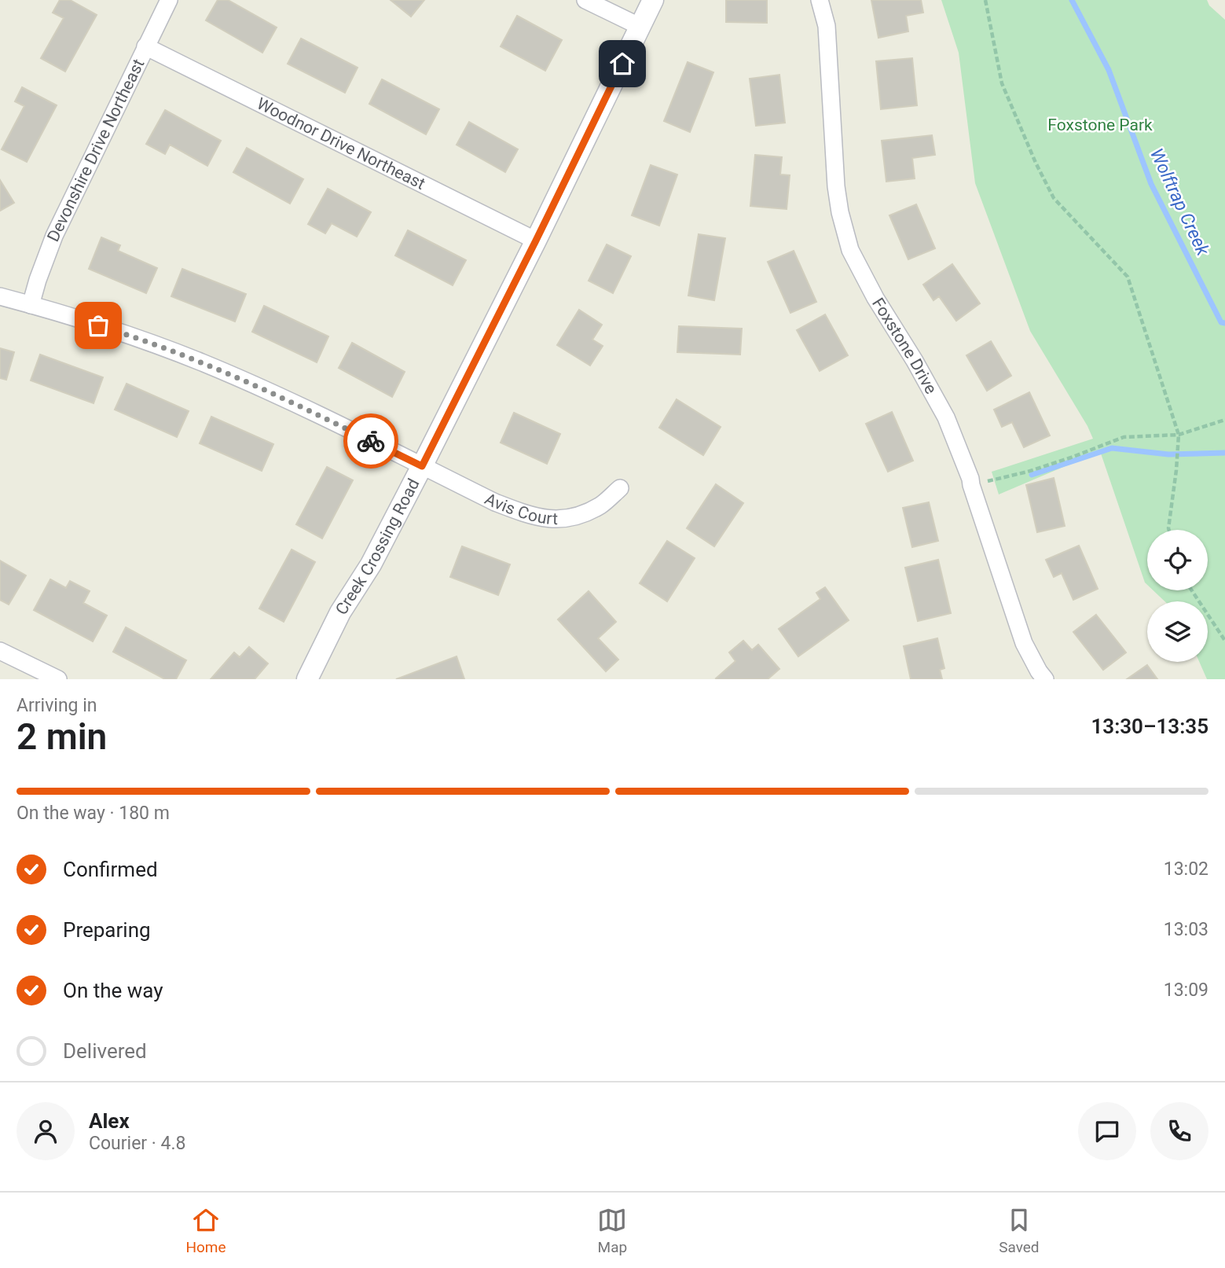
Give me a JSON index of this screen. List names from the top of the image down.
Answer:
{
  "streets": {
    "street": [
      "Woodnor Drive Northeast",
      "Devonshire Drive Northeast",
      "Foxstone Drive",
      "Avis Court",
      "Creek Crossing Road"
    ]
  },
  "crossings": [
    ["Woodnor Drive Northeast", "Devonshire Drive Northeast"],
    ["Woodnor Drive Northeast", "Creek Crossing Road"],
    ["Devonshire Drive Northeast", "Avis Court"],
    ["Avis Court", "Creek Crossing Road"]
  ],
  "water": ["Wolftrap Creek"],
  "parks": ["Foxstone Park"],
  "page": {
    "heading": ["2 min", "Arriving in", "13:30–13:35"],
    "panel": ["Alex", "Courier · 4.8"],
    "bar": "On the way · 180 m",
    "list": [
      ["Confirmed", "13:02"],
      ["Preparing", "13:03"],
      ["On the way", "13:09"],
      "Delivered"
    ],
    "tabs": ["Home", "Map", "Saved"]
  }
}
